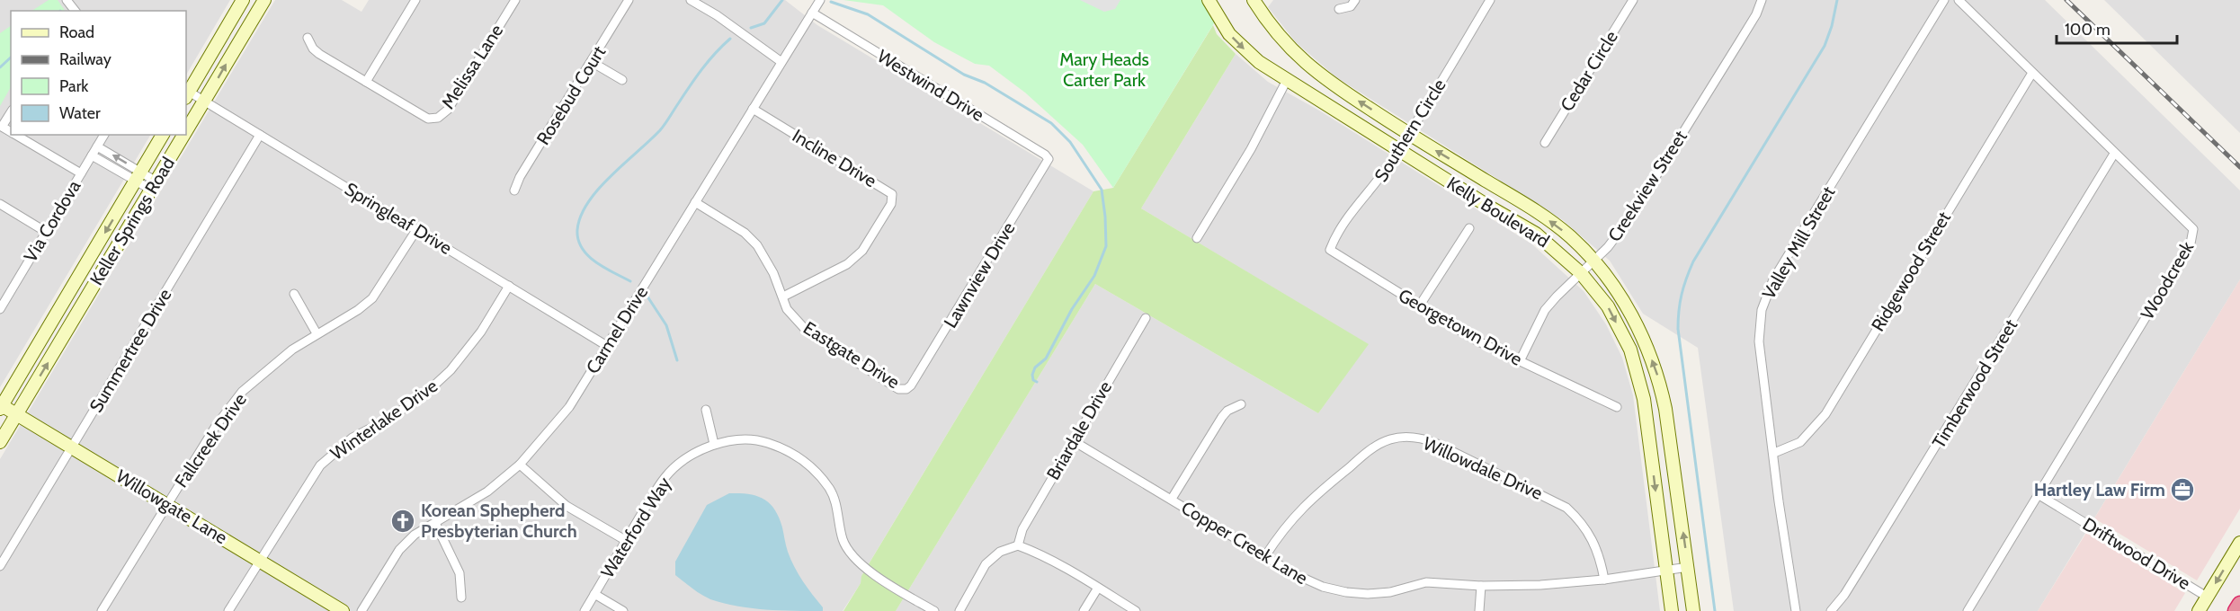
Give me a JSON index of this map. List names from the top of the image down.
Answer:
{
  "streets": {
    "main road": ["Kelly Boulevard", "Keller Springs Road", "Willowgate Lane"],
    "street": [
      "Melissa Lane",
      "Cedar Circle",
      "Westwind Drive",
      "Rosebud Court",
      "Southern Circle",
      "Incline Drive",
      "Creekview Street",
      "Springleaf Drive",
      "Via Cordova",
      "Valley Mill Street",
      "Ridgewood Street",
      "Lawnview Drive",
      "Woodcreek",
      "Georgetown Drive",
      "Carmel Drive",
      "Summertree Drive",
      "Eastgate Drive",
      "Timberwood Street",
      "Winterlake Drive",
      "Briardale Drive",
      "Fallcreek Drive",
      "Willowdale Drive",
      "Waterford Way",
      "Copper Creek Lane",
      "Driftwood Drive"
    ]
  },
  "crossings": [
    ["Westwind Drive", "Lawnview Drive"],
    ["Westwind Drive", "Carmel Drive"],
    ["Southern Circle", "Kelly Boulevard"],
    ["Southern Circle", "Georgetown Drive"],
    ["Incline Drive", "Carmel Drive"],
    ["Incline Drive", "Eastgate Drive"],
    ["Creekview Street", "Kelly Boulevard"],
    ["Creekview Street", "Georgetown Drive"],
    ["Kelly Boulevard", "Copper Creek Lane"],
    ["Springleaf Drive", "Keller Springs Road"],
    ["Springleaf Drive", "Carmel Drive"],
    ["Springleaf Drive", "Summertree Drive"],
    ["Springleaf Drive", "Winterlake Drive"],
    ["Springleaf Drive", "Fallcreek Drive"],
    ["Keller Springs Road", "Willowgate Lane"],
    ["Valley Mill Street", "Ridgewood Street"],
    ["Ridgewood Street", "Woodcreek"],
    ["Lawnview Drive", "Eastgate Drive"],
    ["Woodcreek", "Timberwood Street"],
    ["Woodcreek", "Driftwood Drive"],
    ["Carmel Drive", "Eastgate Drive"],
    ["Summertree Drive", "Willowgate Lane"],
    ["Winterlake Drive", "Willowgate Lane"],
    ["Briardale Drive", "Copper Creek Lane"],
    ["Fallcreek Drive", "Willowgate Lane"],
    ["Willowdale Drive", "Copper Creek Lane"]
  ],
  "parks": ["Mary Heads Carter Park"],
  "places": {
    "office": ["Hartley Law Firm"],
    "church": ["Korean Sphepherd Presbyterian Church"]
  },
  "legend": [
    "Road",
    "Railway",
    "Park",
    "Water"
  ],
  "scale_bar": "100 m"
}
